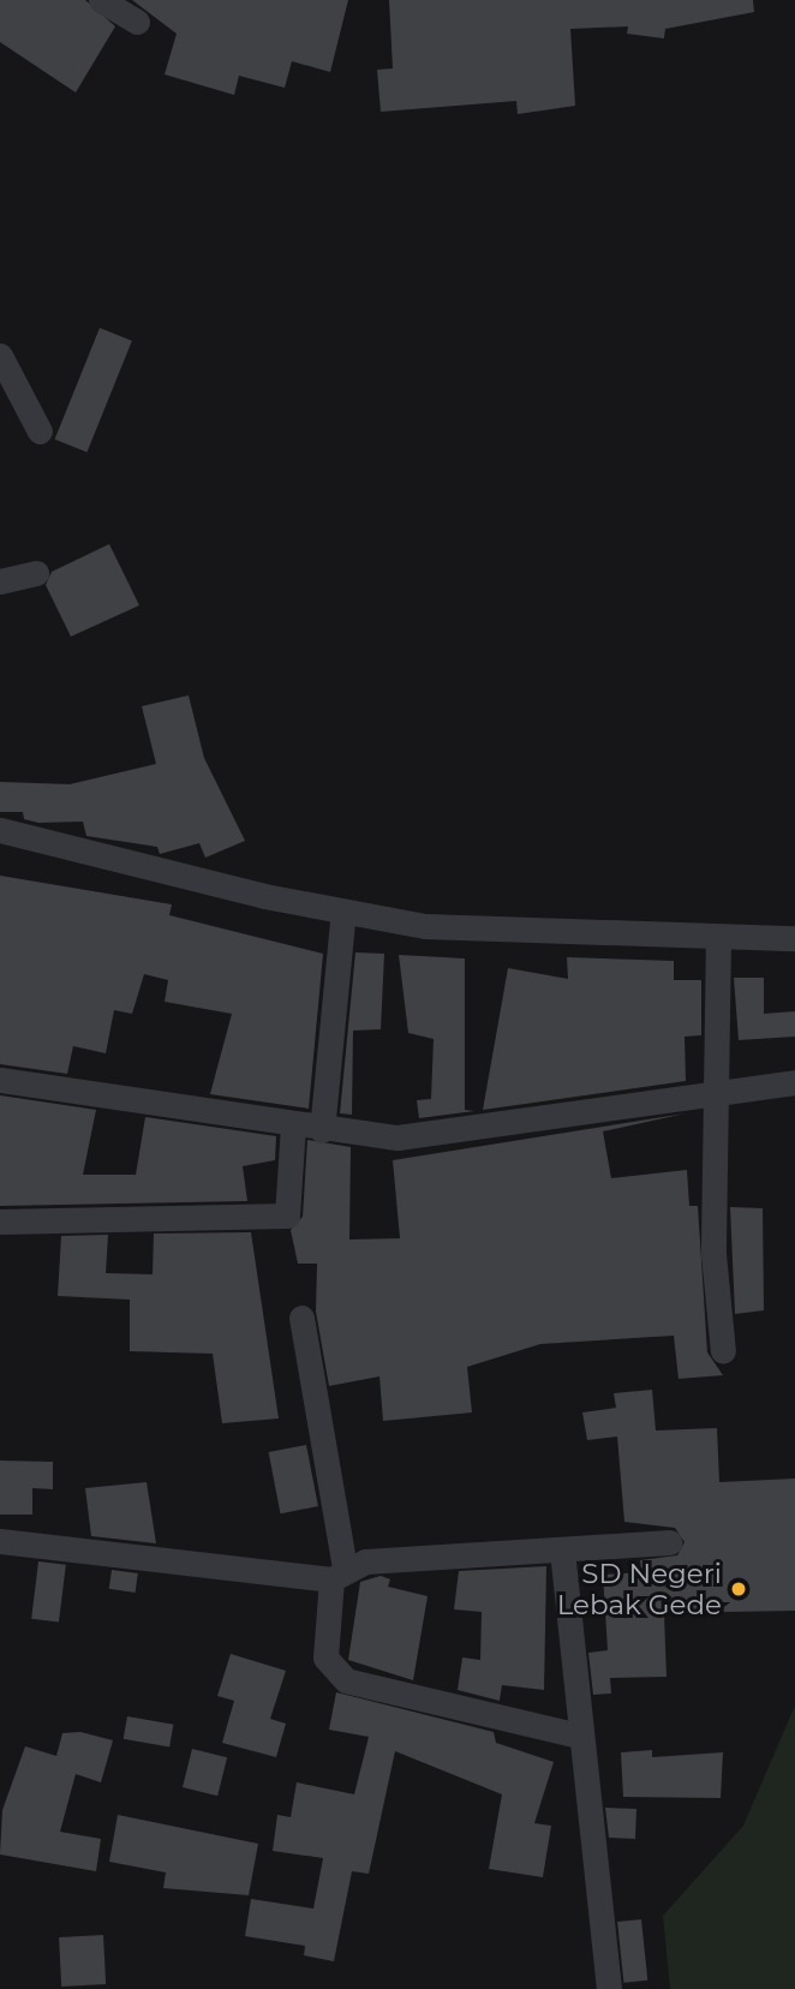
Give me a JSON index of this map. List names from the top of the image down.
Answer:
{
  "places": ["SD Negeri Lebak Gede"]
}
